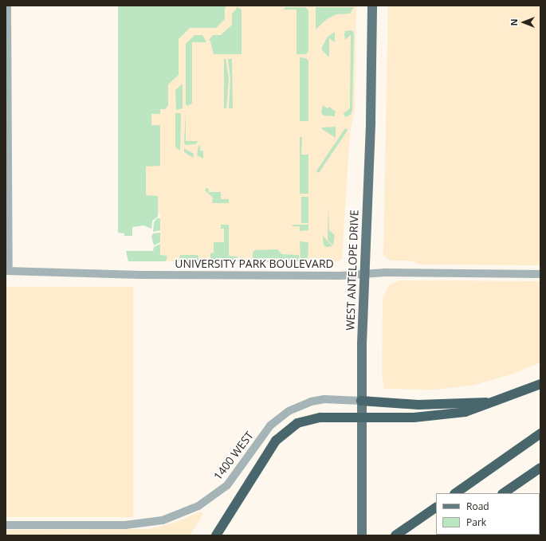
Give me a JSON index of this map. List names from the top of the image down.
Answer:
{
  "streets": {
    "main road": ["WEST ANTELOPE DRIVE"],
    "street": ["UNIVERSITY PARK BOULEVARD", "1400 WEST"]
  },
  "crossings": [
    ["UNIVERSITY PARK BOULEVARD", "WEST ANTELOPE DRIVE"],
    ["WEST ANTELOPE DRIVE", "1400 WEST"]
  ],
  "legend": ["Road", "Park"],
  "north": "left"
}
